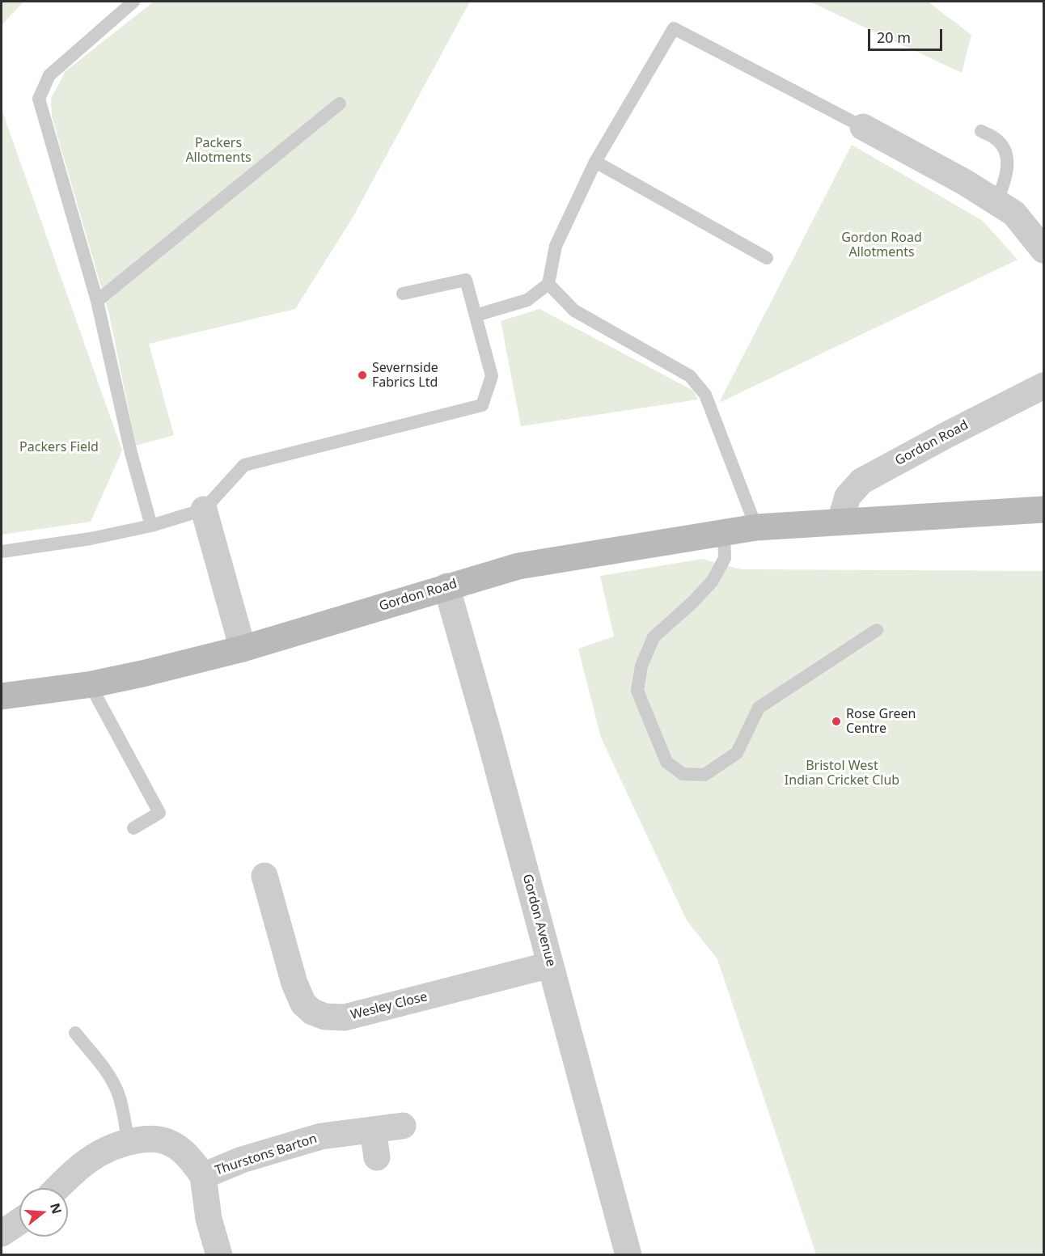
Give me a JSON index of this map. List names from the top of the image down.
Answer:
{
  "streets": {
    "main road": ["Gordon Road"],
    "street": ["Gordon Avenue", "Wesley Close", "Thurstons Barton"]
  },
  "crossings": [
    ["Gordon Road", "Gordon Avenue"],
    ["Gordon Avenue", "Wesley Close"]
  ],
  "parks": [
    "Packers Allotments",
    "Gordon Road Allotments",
    "Packers Field",
    "Bristol West Indian Cricket Club"
  ],
  "places": ["Severnside Fabrics Ltd", "Rose Green Centre"],
  "scale_bar": "20 m",
  "north": "right"
}
